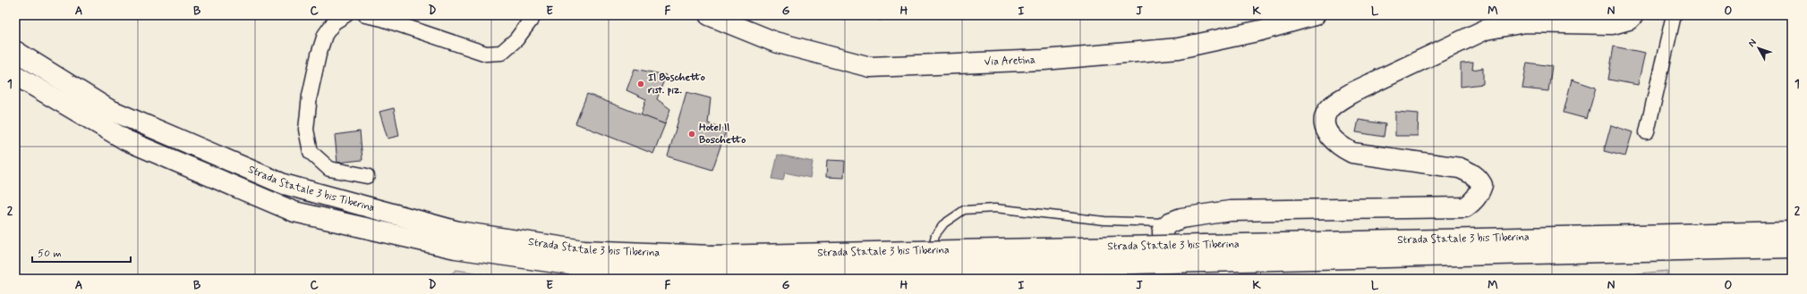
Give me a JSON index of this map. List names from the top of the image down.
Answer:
{
  "streets": {
    "main road": ["Via Aretina", "Strada Statale 3 bis Tiberina"]
  },
  "places": ["Il Boschetto rist. piz.", "Hotel Il Boschetto"],
  "scale_bar": "50 m",
  "north": "top left",
  "grid": {
    "columns": [
      "A",
      "B",
      "C",
      "D",
      "E",
      "F",
      "G",
      "H",
      "I",
      "J",
      "K",
      "L",
      "M",
      "N",
      "O"
    ],
    "rows": ["1", "2"]
  }
}
